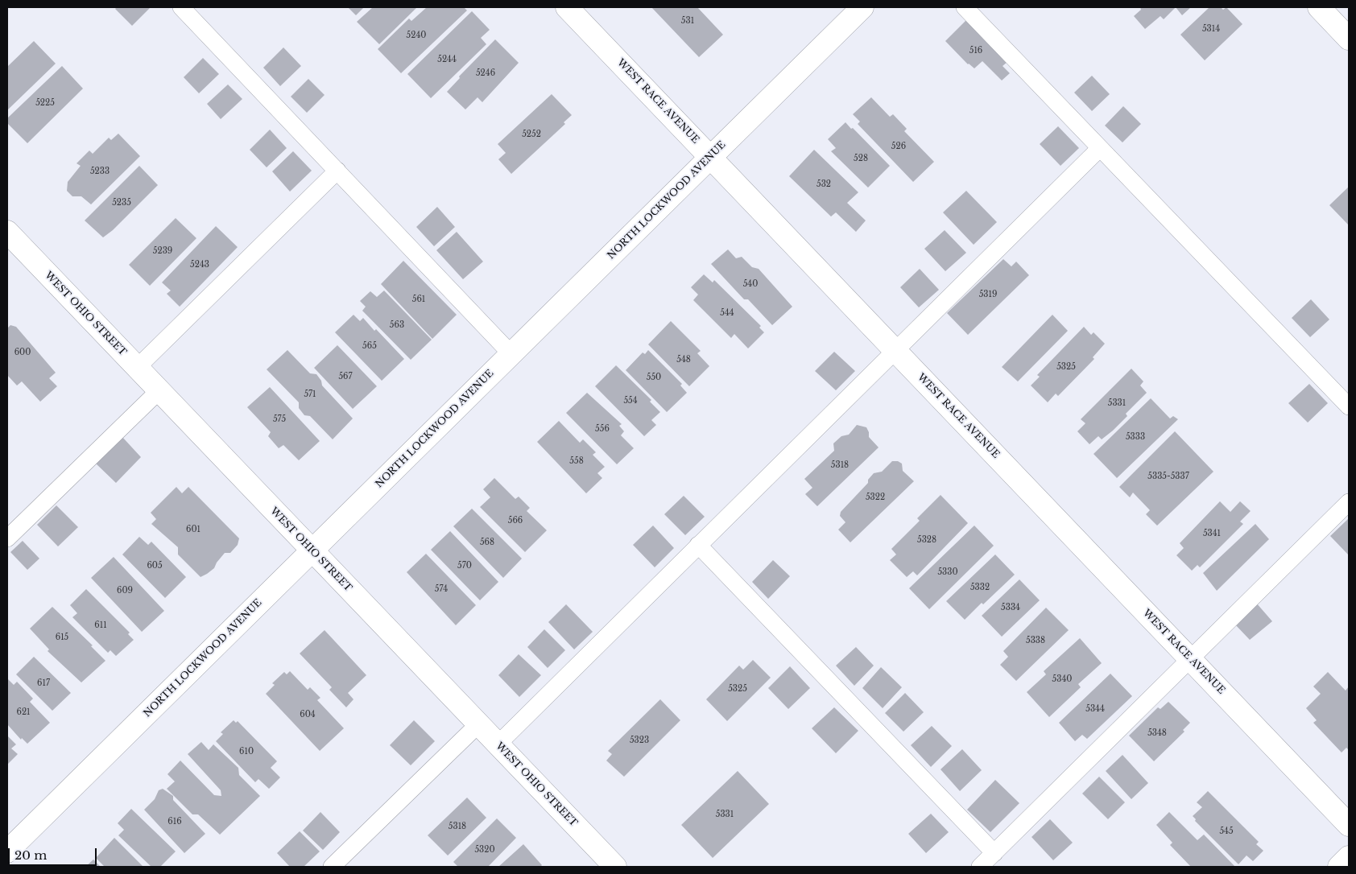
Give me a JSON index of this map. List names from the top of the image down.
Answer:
{
  "streets": {
    "street": ["WEST RACE AVENUE", "NORTH LOCKWOOD AVENUE", "WEST OHIO STREET"]
  },
  "crossings": [
    ["WEST RACE AVENUE", "NORTH LOCKWOOD AVENUE"],
    ["NORTH LOCKWOOD AVENUE", "WEST OHIO STREET"]
  ],
  "house_numbers": [
    "531",
    "5314",
    "5240",
    "516",
    "5244",
    "5246",
    "5225",
    "5252",
    "526",
    "528",
    "5233",
    "532",
    "5235",
    "5239",
    "5243",
    "540",
    "5319",
    "561",
    "544",
    "563",
    "565",
    "600",
    "548",
    "5325",
    "567",
    "550",
    "571",
    "554",
    "5331",
    "575",
    "556",
    "5333",
    "558",
    "5318",
    "5335-5337",
    "5322",
    "566",
    "601",
    "5341",
    "5328",
    "568",
    "605",
    "570",
    "5330",
    "5332",
    "574",
    "609",
    "5334",
    "611",
    "615",
    "5338",
    "5340",
    "617",
    "5325",
    "5344",
    "621",
    "604",
    "5348",
    "5323",
    "610",
    "5331",
    "616",
    "5318",
    "545",
    "5320"
  ],
  "scale_bar": "20 m"
}
